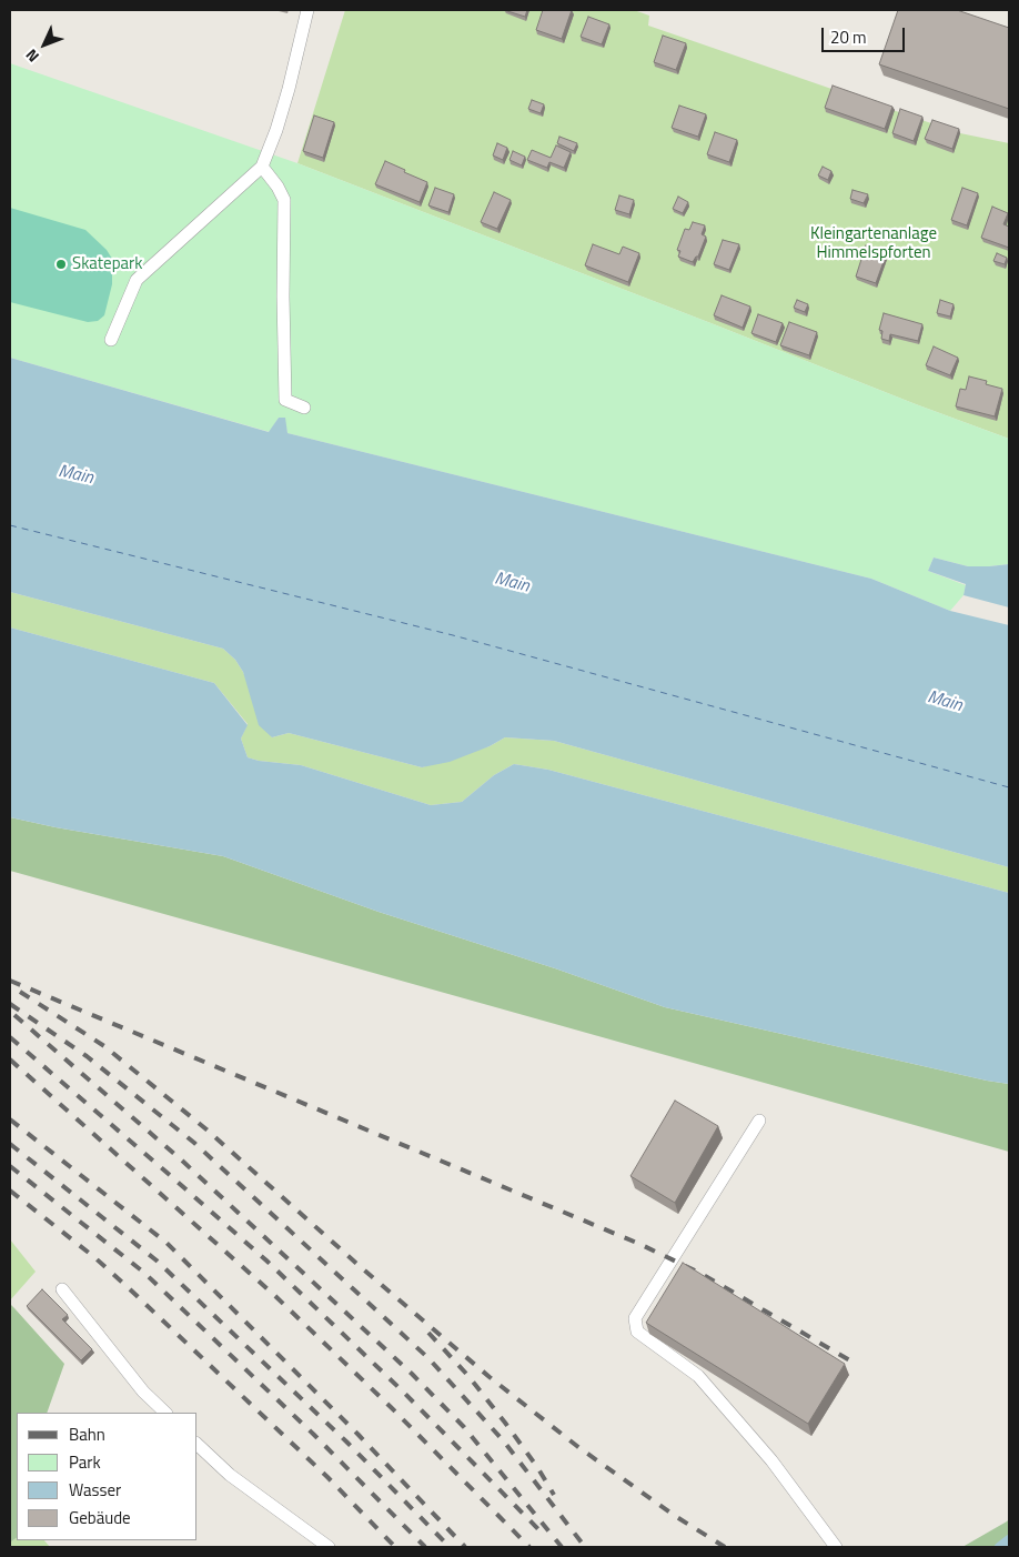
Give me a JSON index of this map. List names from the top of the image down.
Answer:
{
  "water": ["Main"],
  "parks": ["Kleingartenanlage Himmelspforten"],
  "places": ["Skatepark"],
  "legend": [
    "Bahn",
    "Park",
    "Wasser",
    "Gebäude"
  ],
  "scale_bar": "20 m",
  "north": "bottom left"
}
